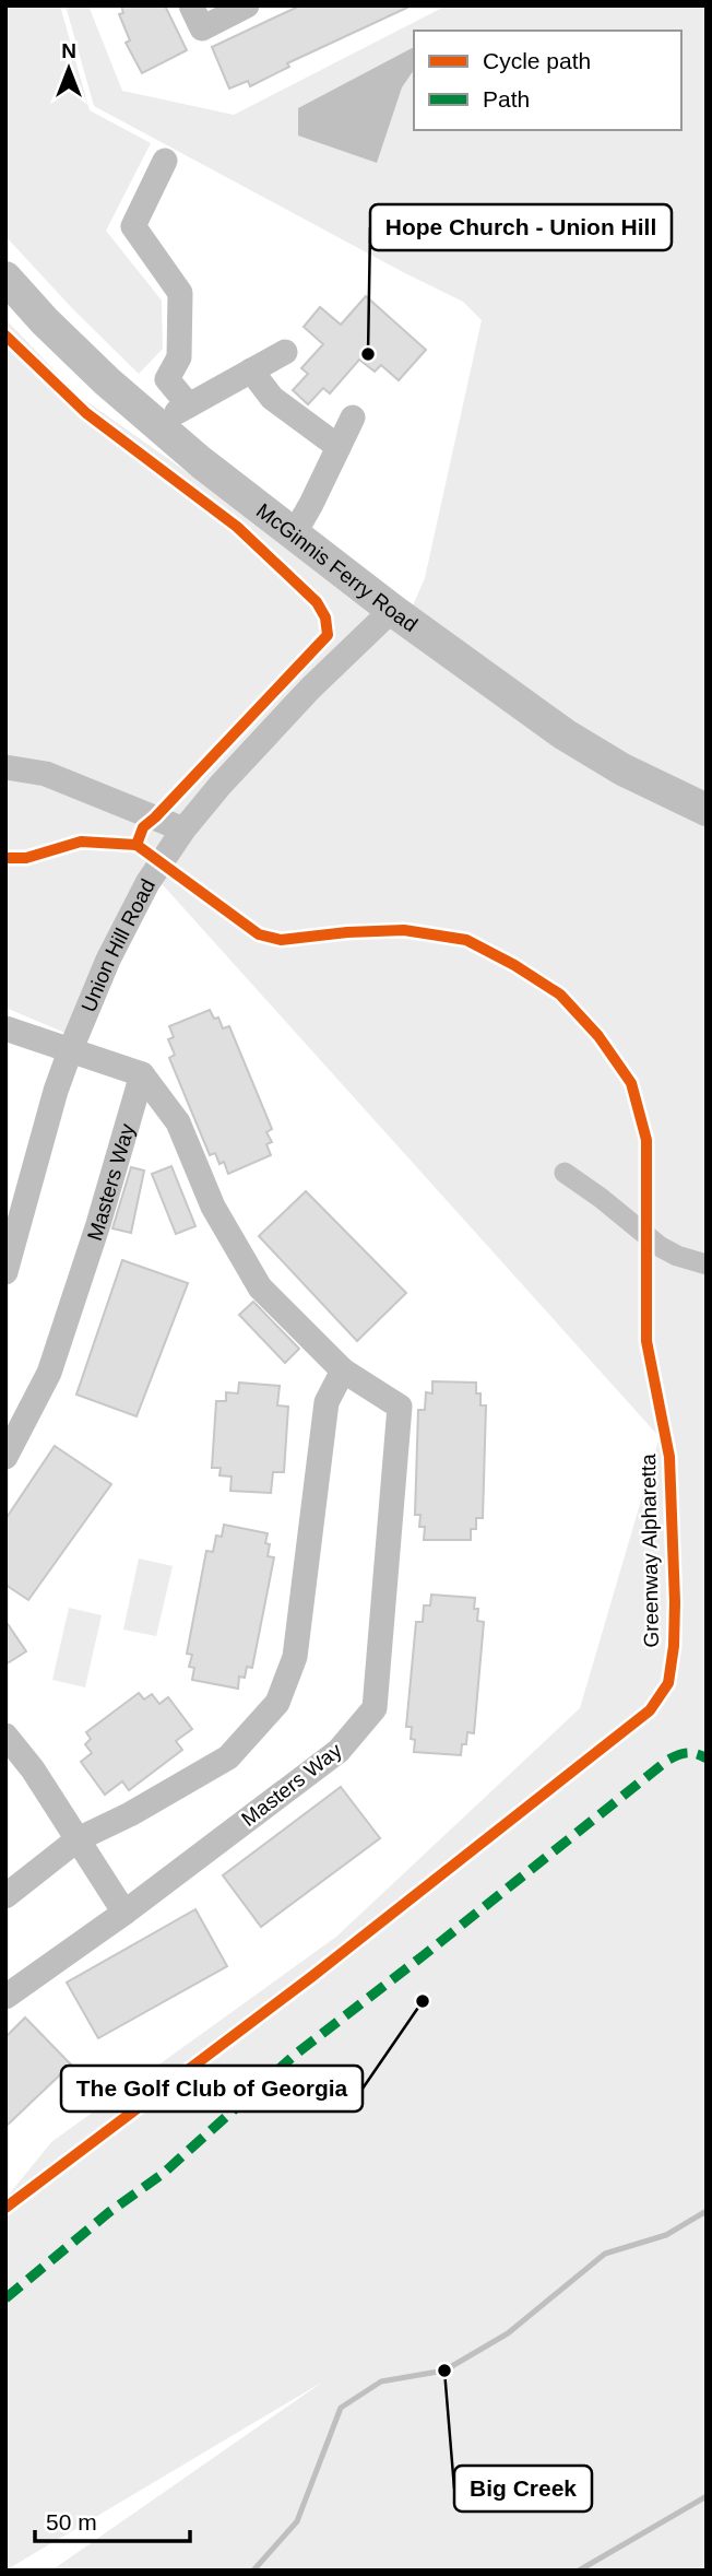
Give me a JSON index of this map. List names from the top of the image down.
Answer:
{
  "streets": {
    "main road": ["McGinnis Ferry Road"],
    "street": ["Union Hill Road", "Masters Way"],
    "cycle path": ["Greenway Alpharetta"]
  },
  "crossings": [
    ["McGinnis Ferry Road", "Union Hill Road"]
  ],
  "places": ["Hope Church - Union Hill", "The Golf Club of Georgia", "Big Creek"],
  "legend": ["Cycle path", "Path"],
  "scale_bar": "50 m",
  "north": "top"
}
